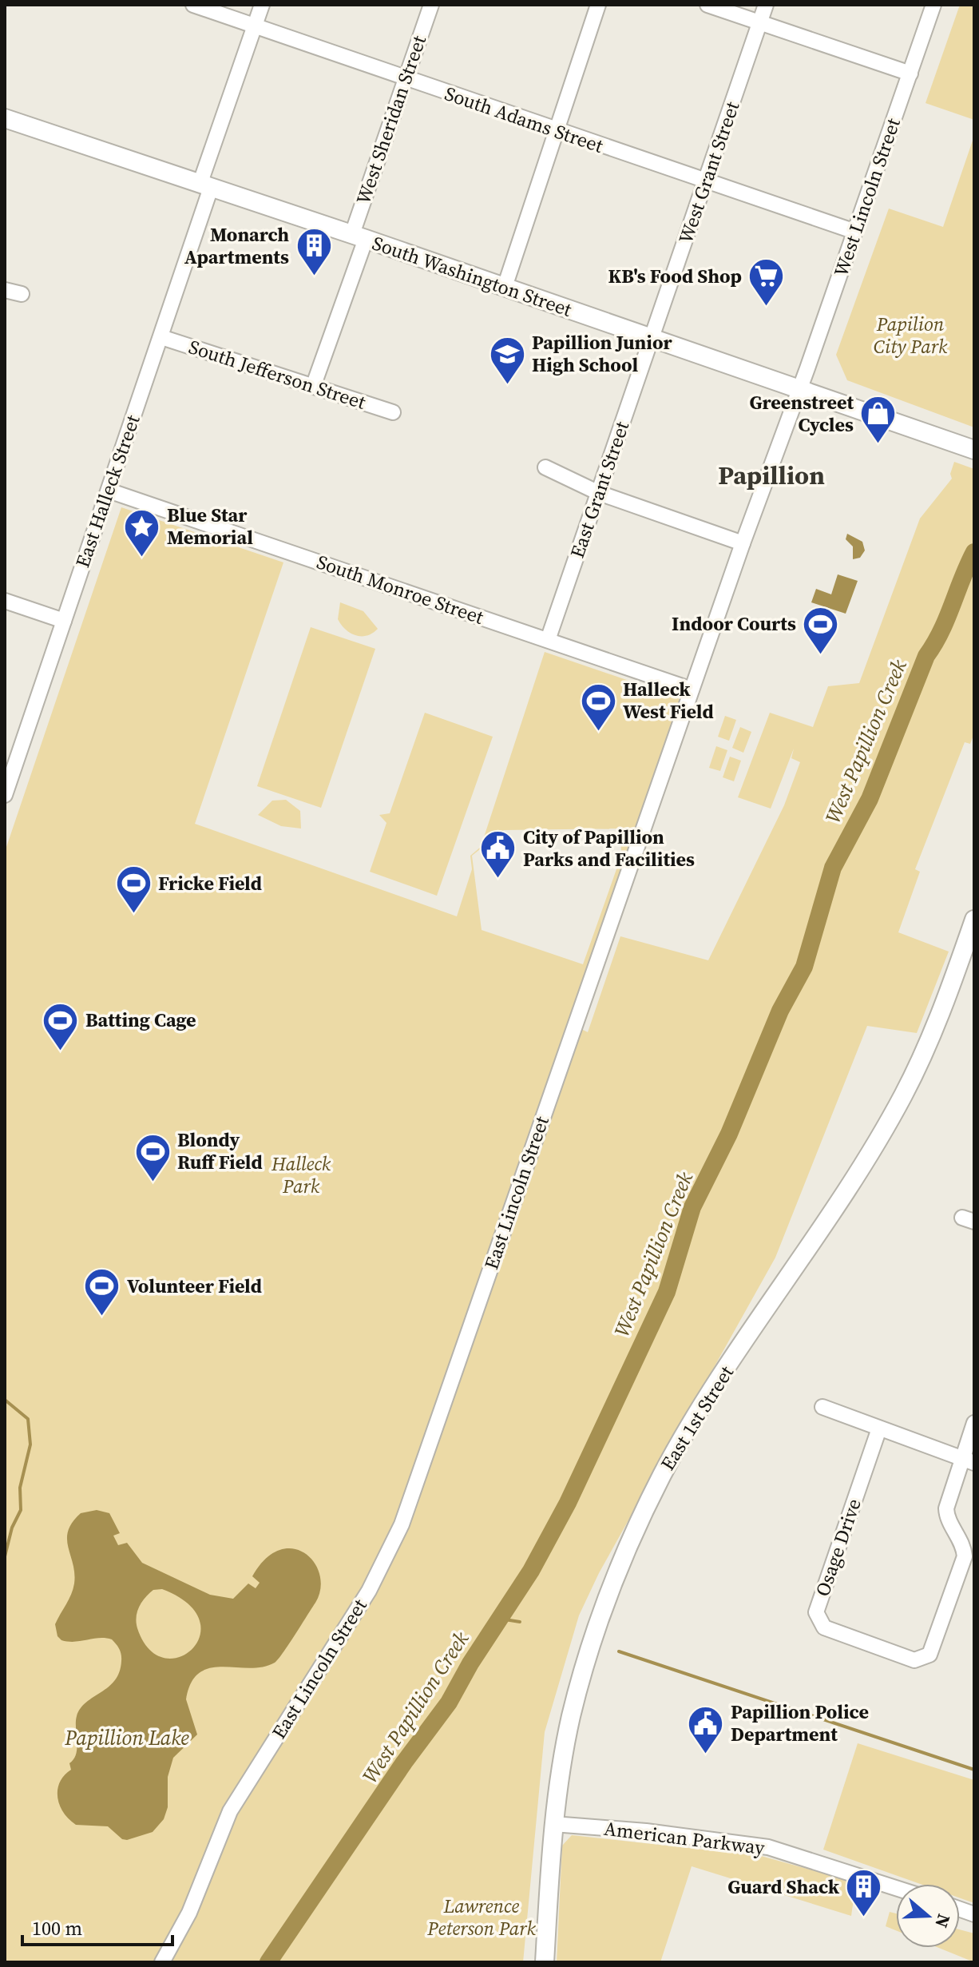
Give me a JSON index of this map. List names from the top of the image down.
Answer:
{
  "streets": {
    "main road": ["South Washington Street", "East 1st Street"],
    "street": [
      "West Sheridan Street",
      "South Adams Street",
      "West Grant Street",
      "West Lincoln Street",
      "South Jefferson Street",
      "East Grant Street",
      "East Halleck Street",
      "South Monroe Street",
      "East Lincoln Street",
      "Osage Drive",
      "American Parkway"
    ]
  },
  "crossings": [
    ["West Sheridan Street", "South Adams Street"],
    ["West Sheridan Street", "South Washington Street"],
    ["West Sheridan Street", "South Jefferson Street"],
    ["South Adams Street", "West Grant Street"],
    ["South Adams Street", "West Lincoln Street"],
    ["South Adams Street", "East Halleck Street"],
    ["West Grant Street", "South Washington Street"],
    ["West Grant Street", "East Grant Street"],
    ["West Lincoln Street", "South Washington Street"],
    ["West Lincoln Street", "East Lincoln Street"],
    ["South Washington Street", "East Grant Street"],
    ["South Washington Street", "East Halleck Street"],
    ["South Washington Street", "East Lincoln Street"],
    ["South Jefferson Street", "East Halleck Street"],
    ["East Grant Street", "South Monroe Street"],
    ["East Halleck Street", "South Monroe Street"],
    ["South Monroe Street", "East Lincoln Street"],
    ["East 1st Street", "American Parkway"]
  ],
  "districts": ["Papillion"],
  "water": ["West Papillion Creek", "Papillion Lake"],
  "parks": ["Papilion City Park", "Halleck Park", "Lawrence Peterson Park"],
  "places": {
    "building": ["Monarch Apartments", "Guard Shack"],
    "supermarket": ["KB's Food Shop"],
    "school or university": ["Papillion Junior High School"],
    "shop": ["Greenstreet Cycles"],
    "place": ["Blue Star Memorial"],
    "sports": [
      "Indoor Courts",
      "Halleck West Field",
      "Fricke Field",
      "Batting Cage",
      "Blondy Ruff Field",
      "Volunteer Field"
    ],
    "public building": ["City of Papillion Parks and Facilities", "Papillion Police Department"]
  },
  "scale_bar": "100 m",
  "north": "right"
}
